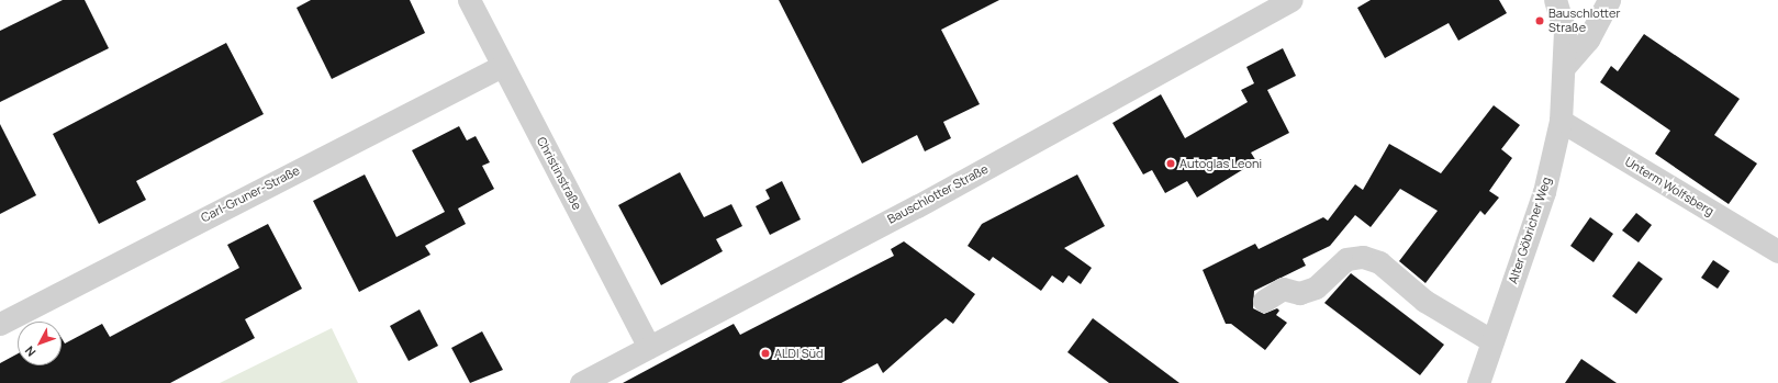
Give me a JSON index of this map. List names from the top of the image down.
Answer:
{
  "streets": {
    "street": [
      "Christinstraße",
      "Unterm Wolfsberg",
      "Carl-Gruner-Straße",
      "Bauschlotter Straße",
      "Alter Göbricher Weg"
    ]
  },
  "crossings": [
    ["Christinstraße", "Carl-Gruner-Straße"],
    ["Christinstraße", "Bauschlotter Straße"],
    ["Unterm Wolfsberg", "Alter Göbricher Weg"]
  ],
  "places": ["Bauschlotter Straße", "Autoglas Leoni", "ALDI Süd"],
  "north": "bottom left"
}
